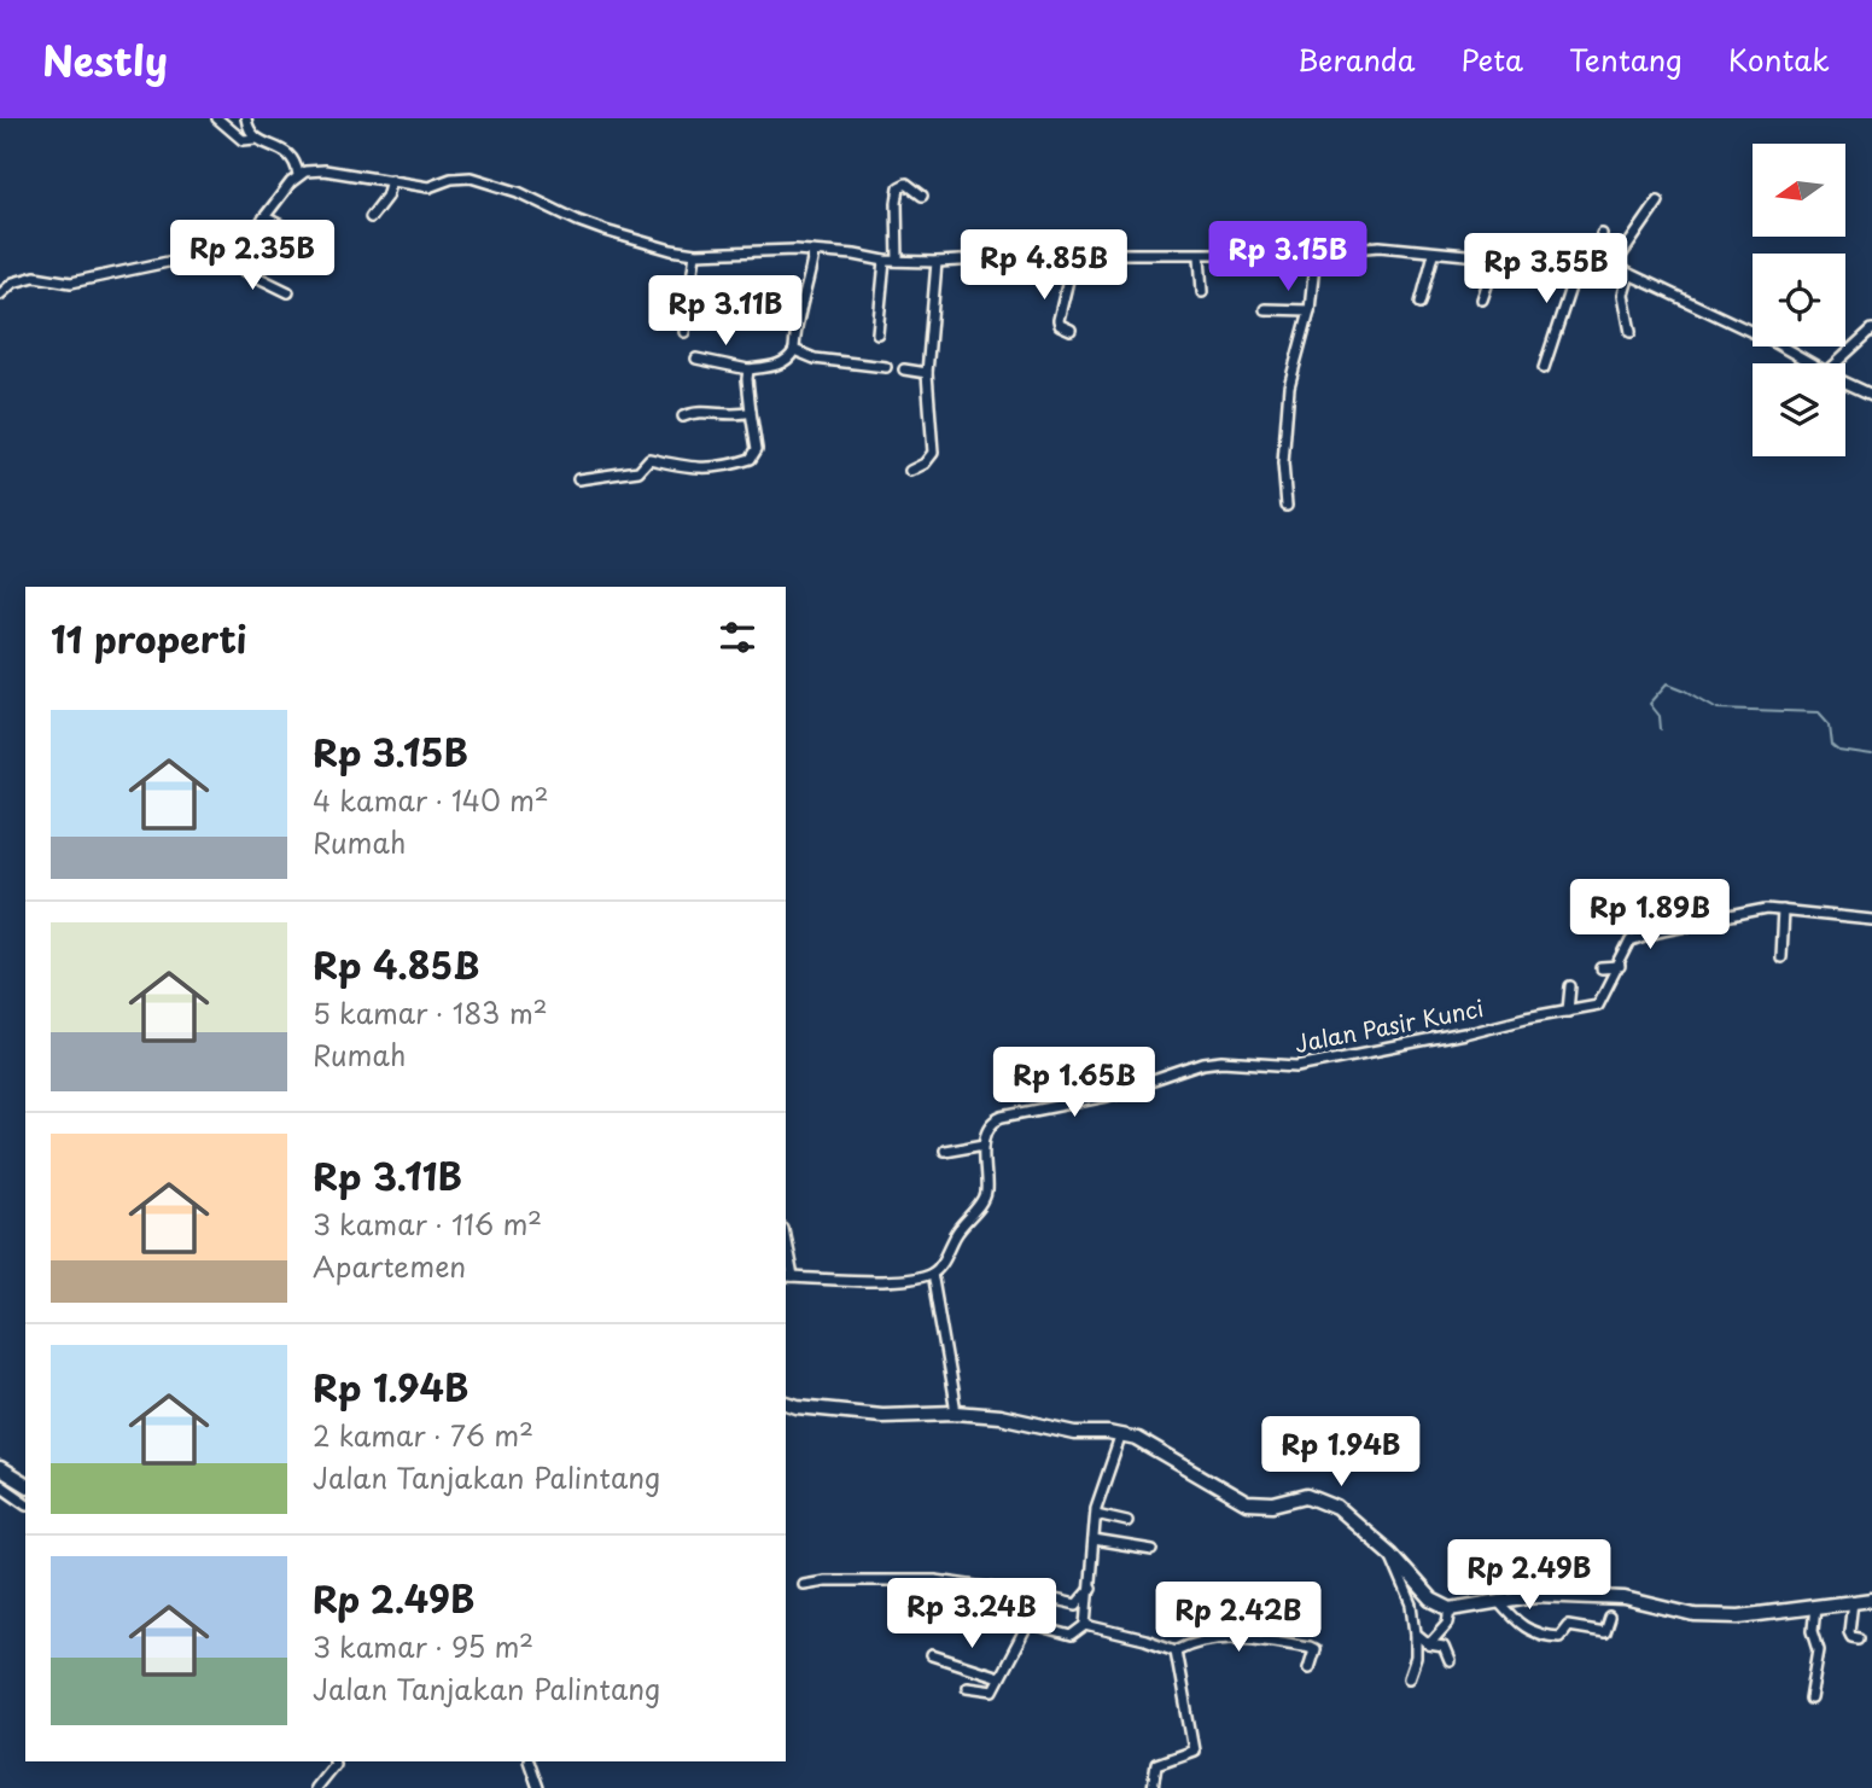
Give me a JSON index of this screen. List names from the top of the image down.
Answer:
{
  "streets": {
    "street": ["Jalan Pasir Kunci"]
  },
  "north": "left",
  "page": {
    "header": "Nestly",
    "nav": [
      "Beranda",
      "Peta",
      "Tentang",
      "Kontak"
    ],
    "price": [
      "Rp 2.35B",
      "Rp 3.15B",
      "Rp 4.85B",
      "Rp 3.55B",
      "Rp 3.11B",
      "Rp 1.89B",
      "Rp 1.65B",
      "Rp 1.94B",
      "Rp 2.49B",
      "Rp 3.24B",
      "Rp 2.42B"
    ],
    "heading": "11 properti",
    "list": [
      {
        "name": "Rp 3.15B",
        "note": "4 kamar · 140 m² · Rumah"
      },
      {
        "name": "Rp 4.85B",
        "note": "5 kamar · 183 m² · Rumah"
      },
      {
        "name": "Rp 3.11B",
        "note": "3 kamar · 116 m² · Apartemen"
      },
      {
        "name": "Rp 1.94B",
        "note": "2 kamar · 76 m² · Jalan Tanjakan Palintang"
      },
      {
        "name": "Rp 2.49B",
        "note": "3 kamar · 95 m² · Jalan Tanjakan Palintang"
      }
    ]
  }
}
